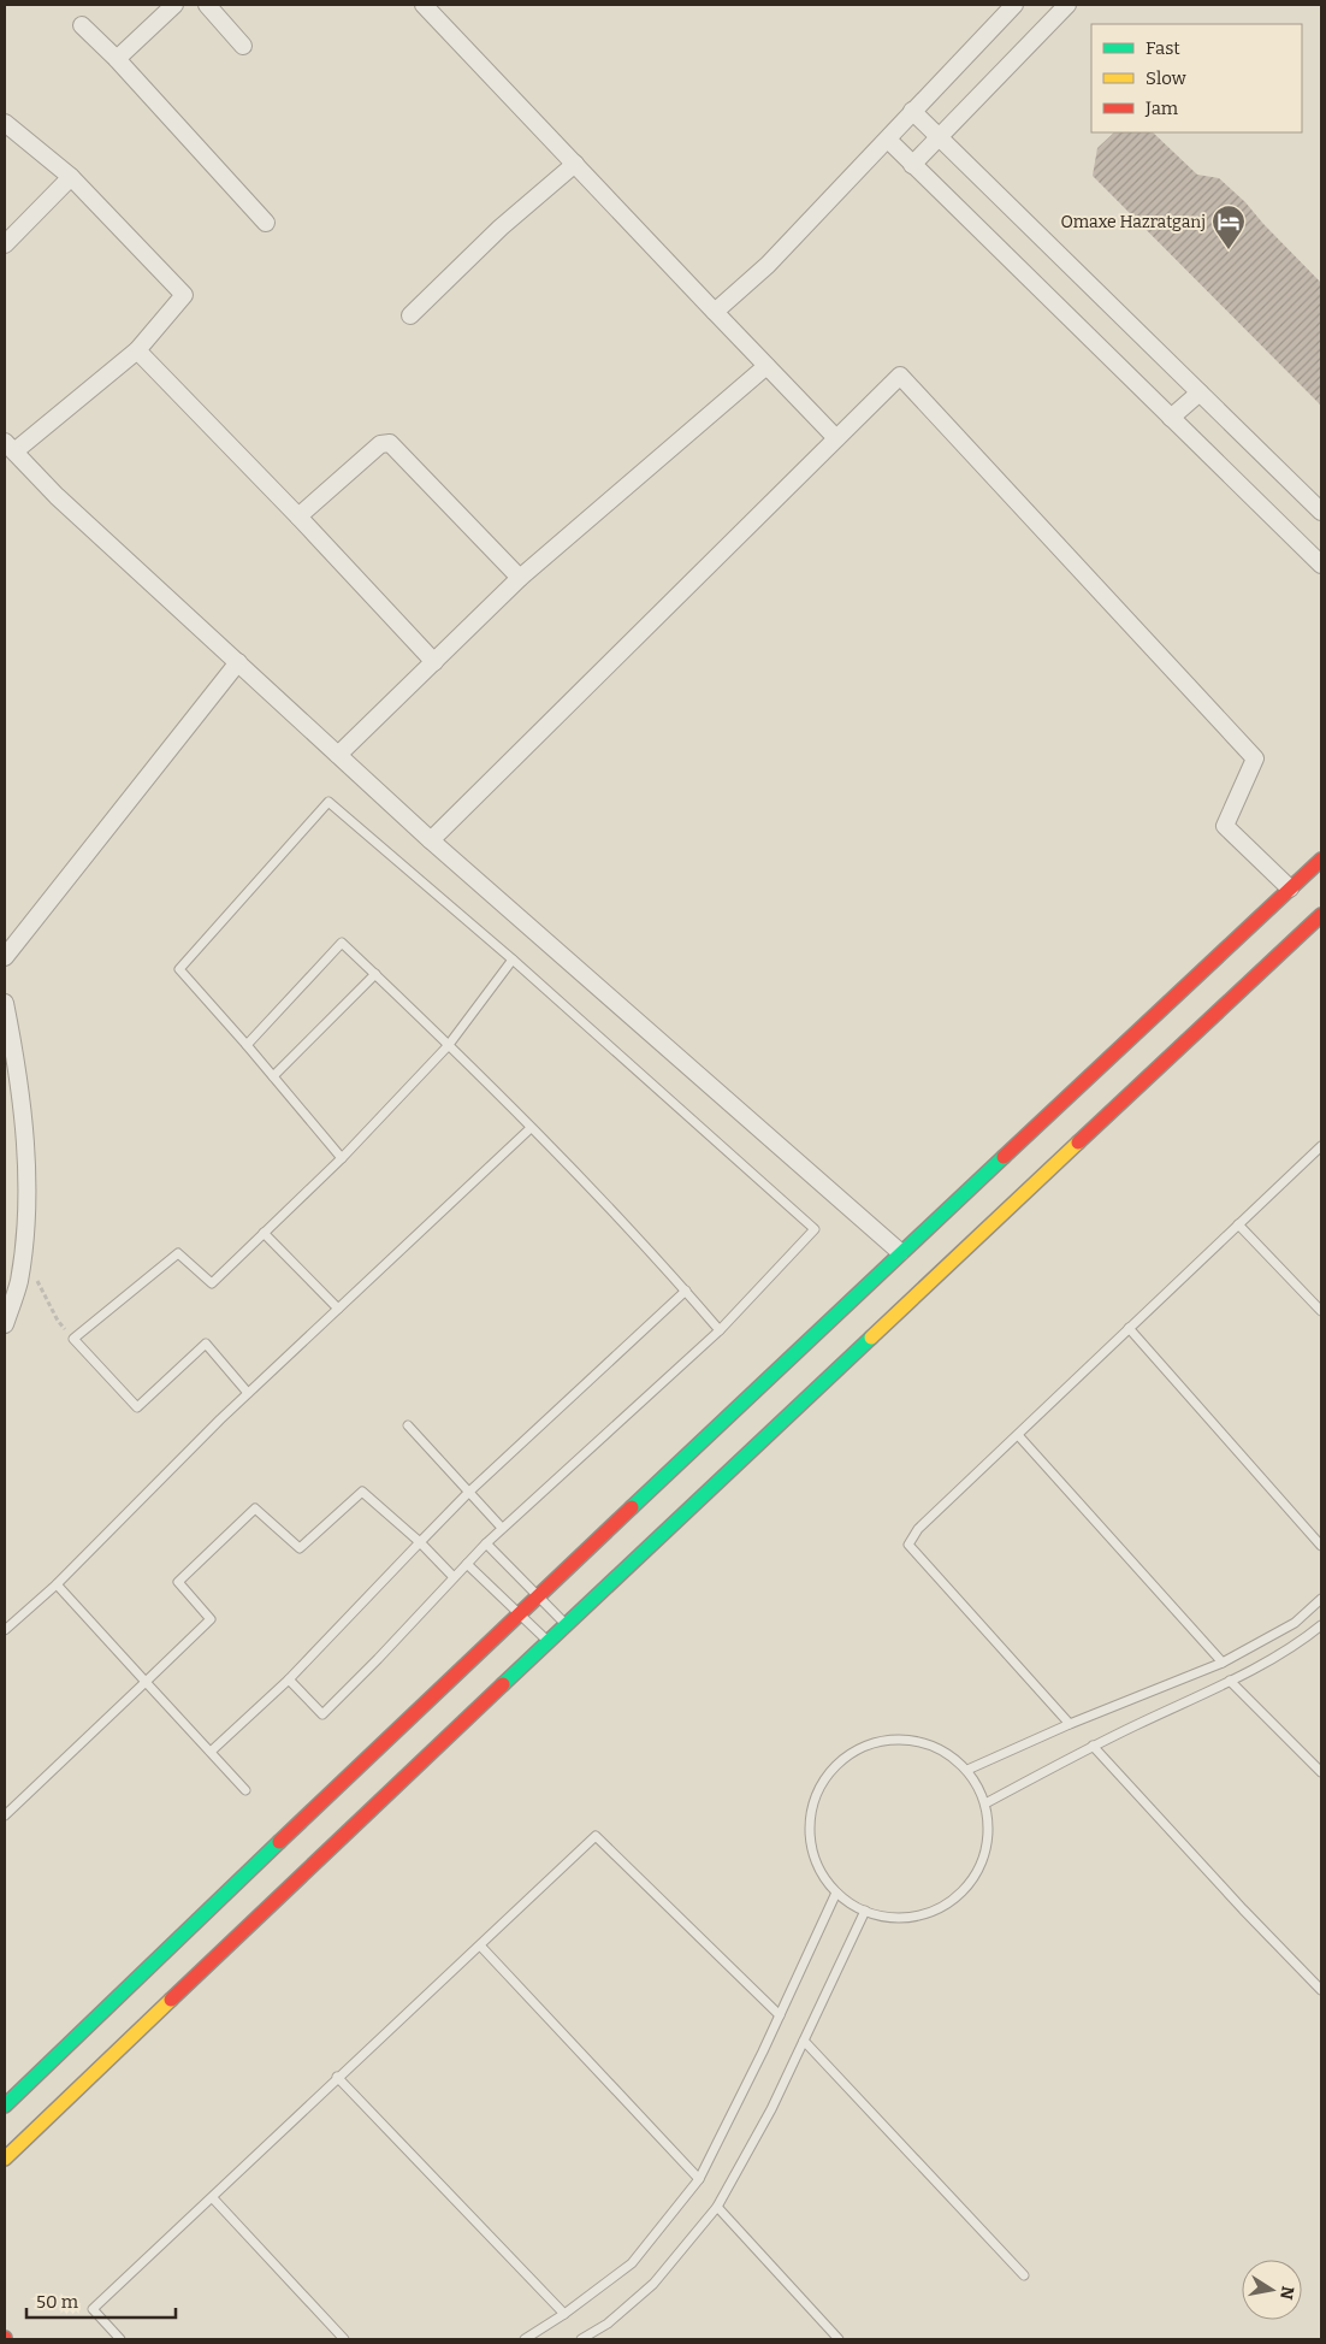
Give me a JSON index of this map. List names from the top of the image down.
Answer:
{
  "places": {
    "hotel": ["Omaxe Hazratganj"]
  },
  "legend": ["Fast", "Slow", "Jam"],
  "scale_bar": "50 m",
  "north": "right"
}
